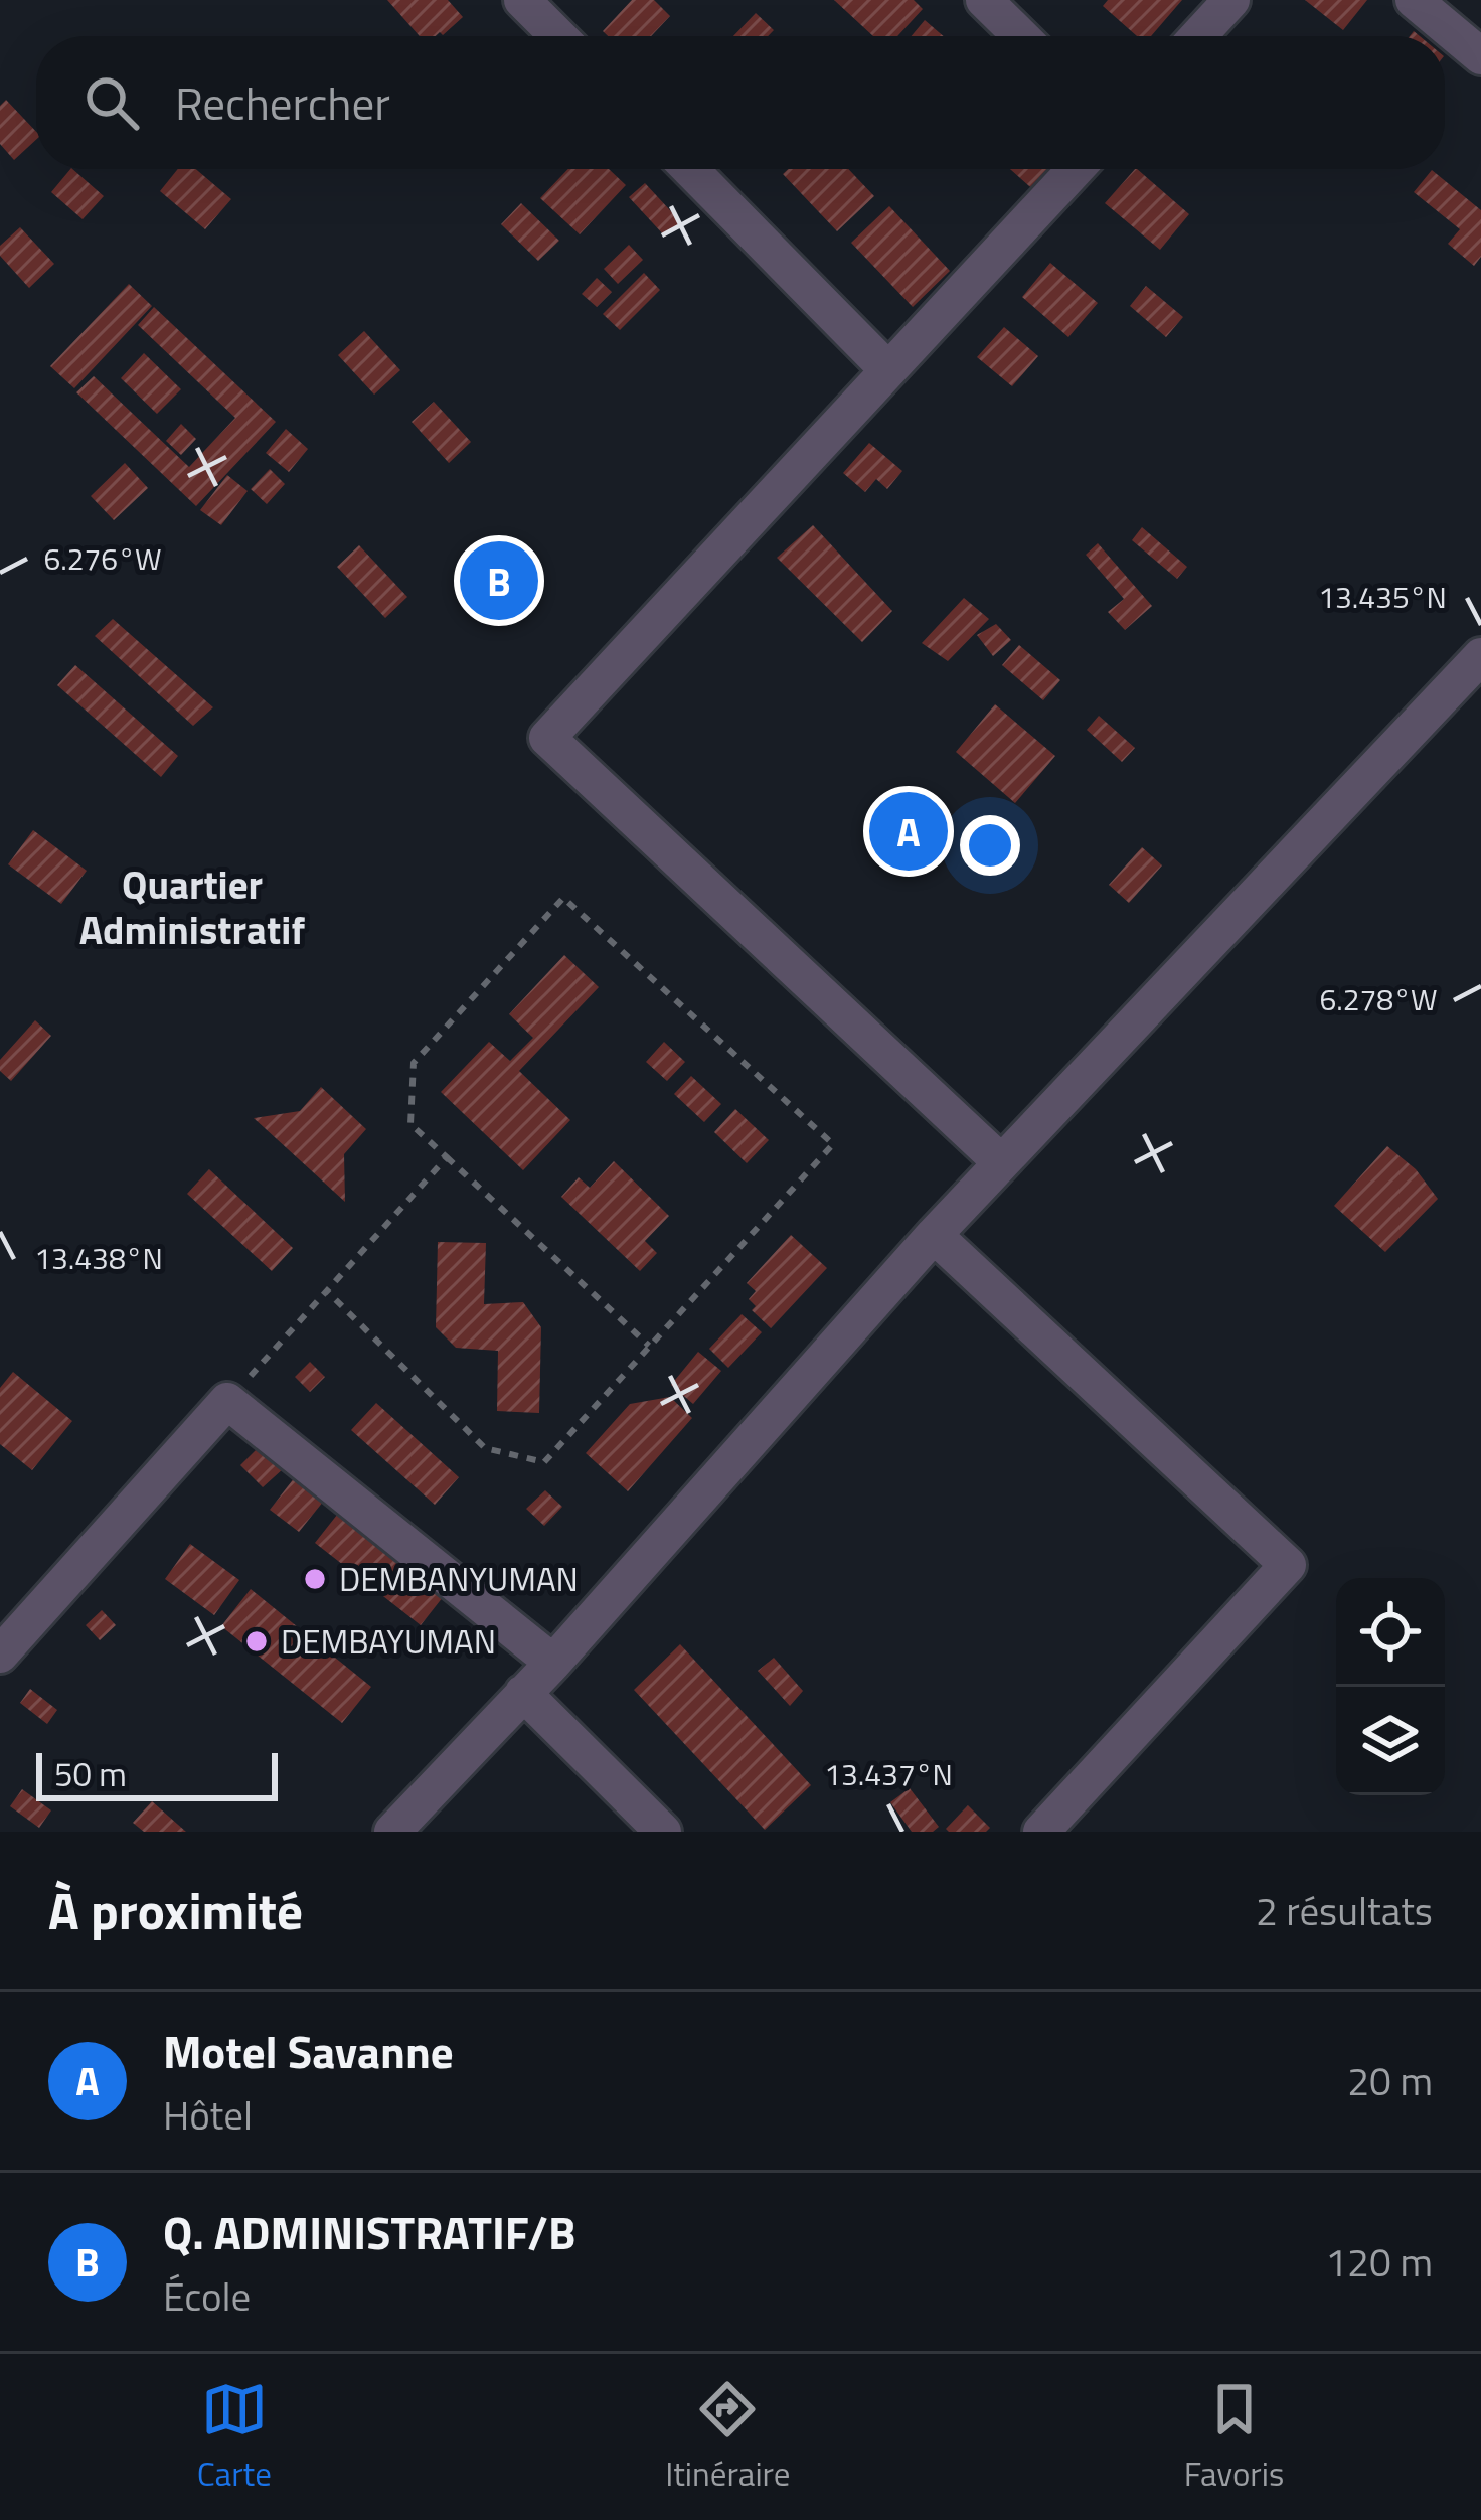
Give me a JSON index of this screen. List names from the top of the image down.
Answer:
{
  "districts": ["Quartier Administratif"],
  "places": ["DEMBANYUMAN", "DEMBAYUMAN"],
  "scale_bar": "50 m",
  "page": {
    "search": "Rechercher",
    "pins": ["B", "A"],
    "scale": "50 m",
    "heading": ["À proximité", "2 résultats"],
    "list": [
      {
        "mark": "A",
        "name": "Motel Savanne",
        "note": "Hôtel",
        "value": "20 m"
      },
      {
        "mark": "B",
        "name": "Q. ADMINISTRATIF/B",
        "note": "École",
        "value": "120 m"
      }
    ],
    "nav": ["Carte", "Itinéraire", "Favoris"]
  },
  "coordinates": [
    "6.276°W",
    "13.435°N",
    "6.278°W",
    "13.438°N",
    "13.437°N"
  ]
}
